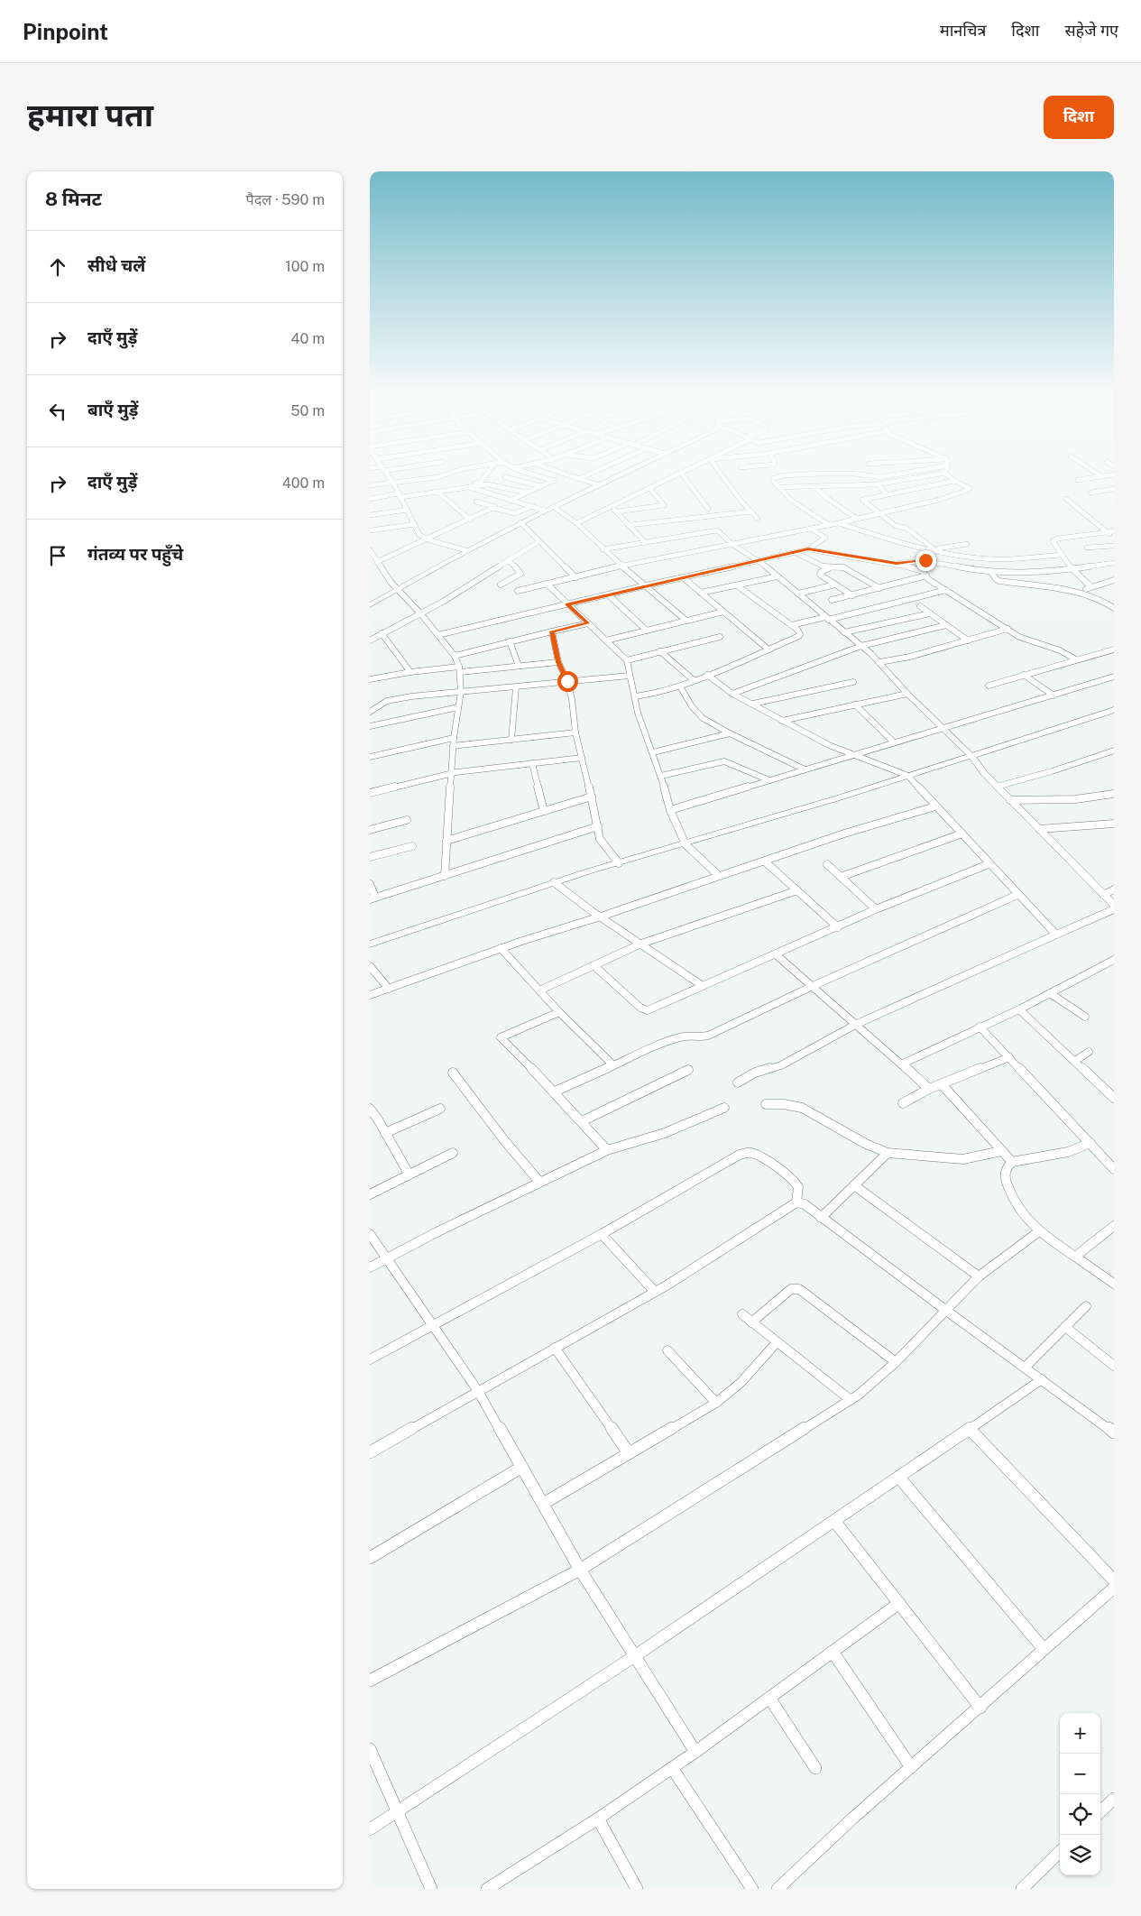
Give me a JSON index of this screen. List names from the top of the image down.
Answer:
{
  "page": {
    "header": "Pinpoint",
    "nav": ["मानचित्र", "दिशा", "सहेजे गए"],
    "buttons": "दिशा",
    "title": "हमारा पता",
    "heading": ["8 मिनट", "पैदल · 590 m"],
    "list": [
      ["सीधे चलें", "100 m"],
      ["दाएँ मुड़ें", "40 m"],
      ["बाएँ मुड़ें", "50 m"],
      ["दाएँ मुड़ें", "400 m"],
      "गंतव्य पर पहुँचे"
    ],
    "map_buttons": ["+", "−"]
  }
}
